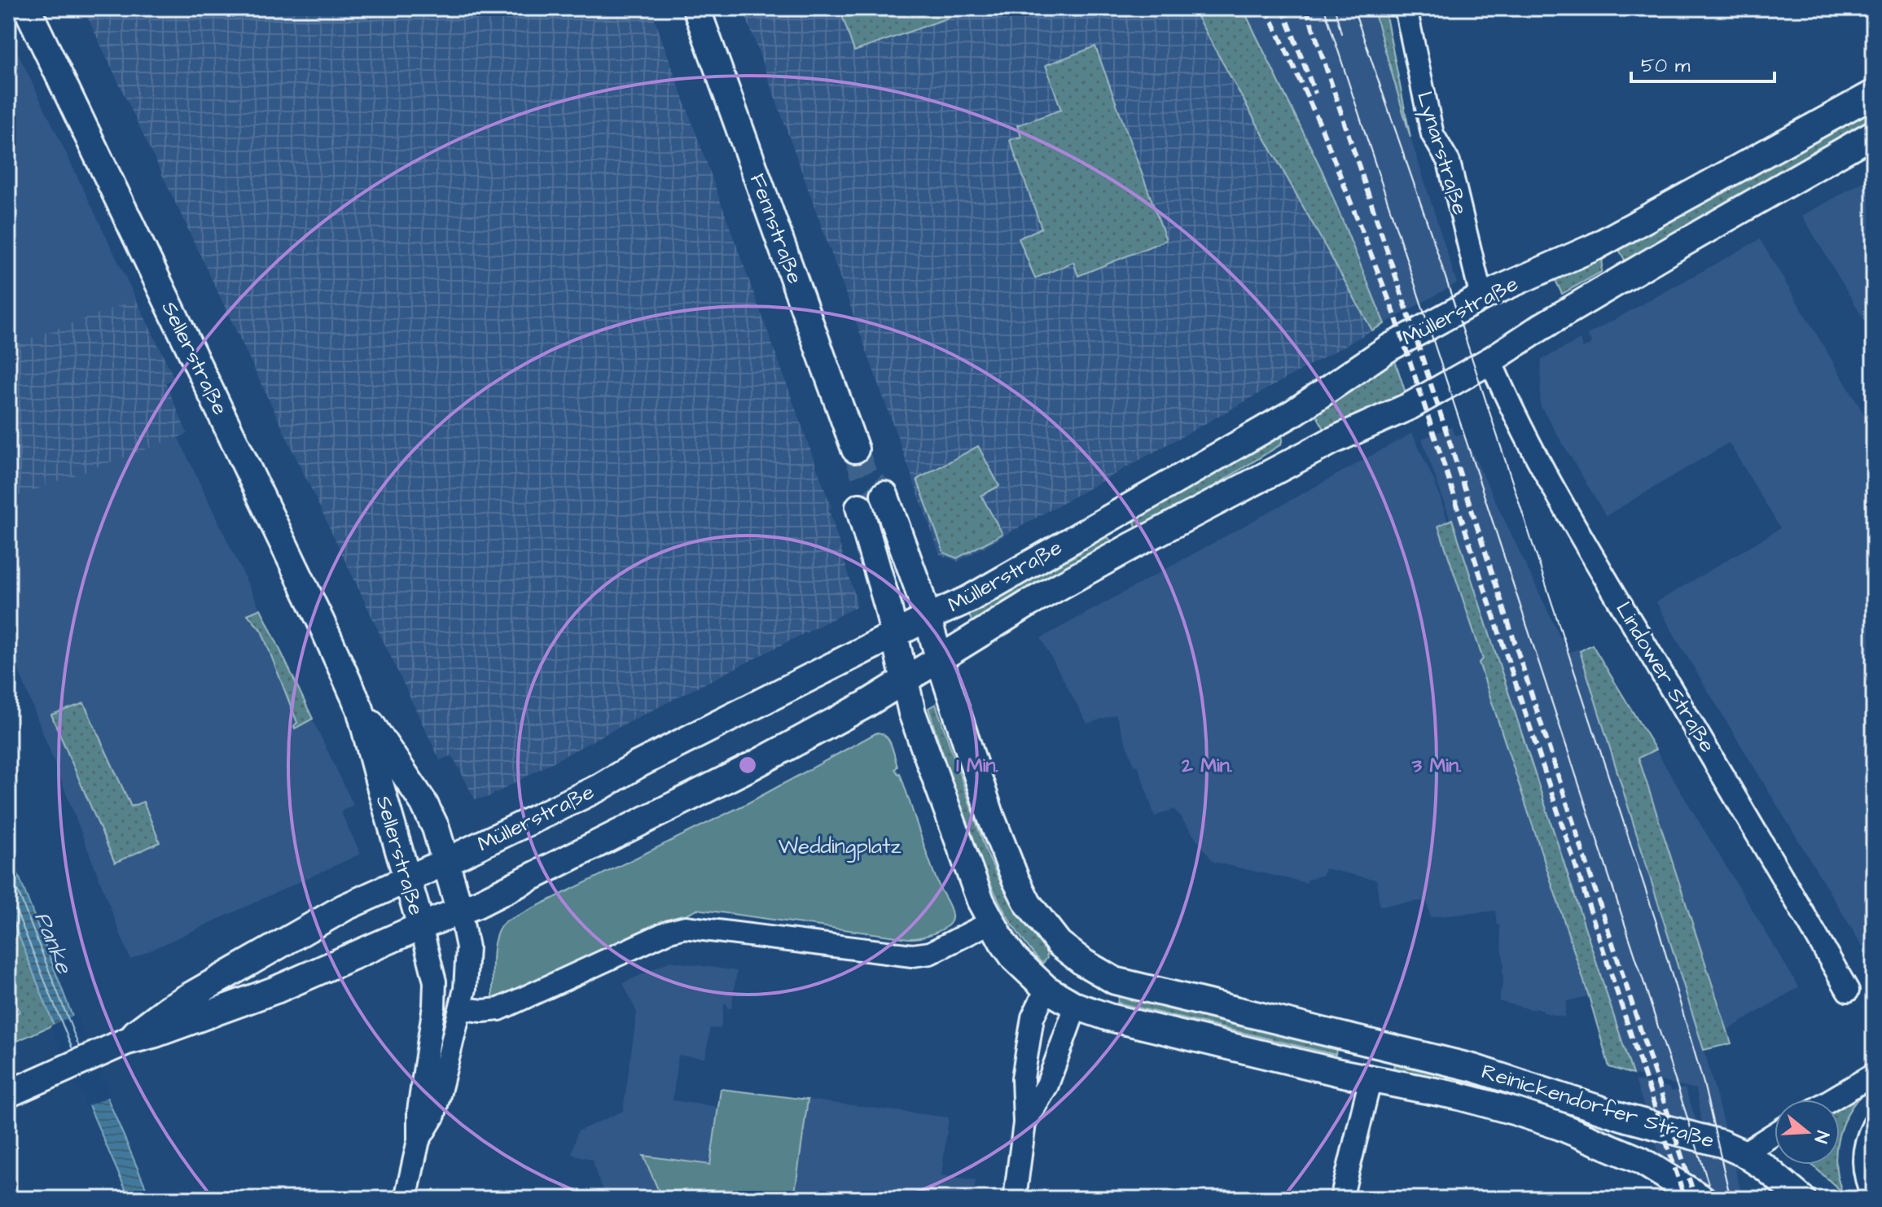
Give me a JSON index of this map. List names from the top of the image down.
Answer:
{
  "streets": {
    "main road": [
      "Fennstraße",
      "Müllerstraße",
      "Sellerstraße",
      "Reinickendorfer Straße"
    ],
    "street": ["Lynarstraße", "Lindower Straße"]
  },
  "crossings": [
    ["Lynarstraße", "Müllerstraße"],
    ["Müllerstraße", "Sellerstraße"],
    ["Müllerstraße", "Lindower Straße"],
    ["Müllerstraße", "Reinickendorfer Straße"]
  ],
  "water": ["Panke"],
  "parks": ["Weddingplatz"],
  "scale_bar": "50 m",
  "north": "right",
  "rings": ["1 Min.", "2 Min.", "3 Min."]
}
